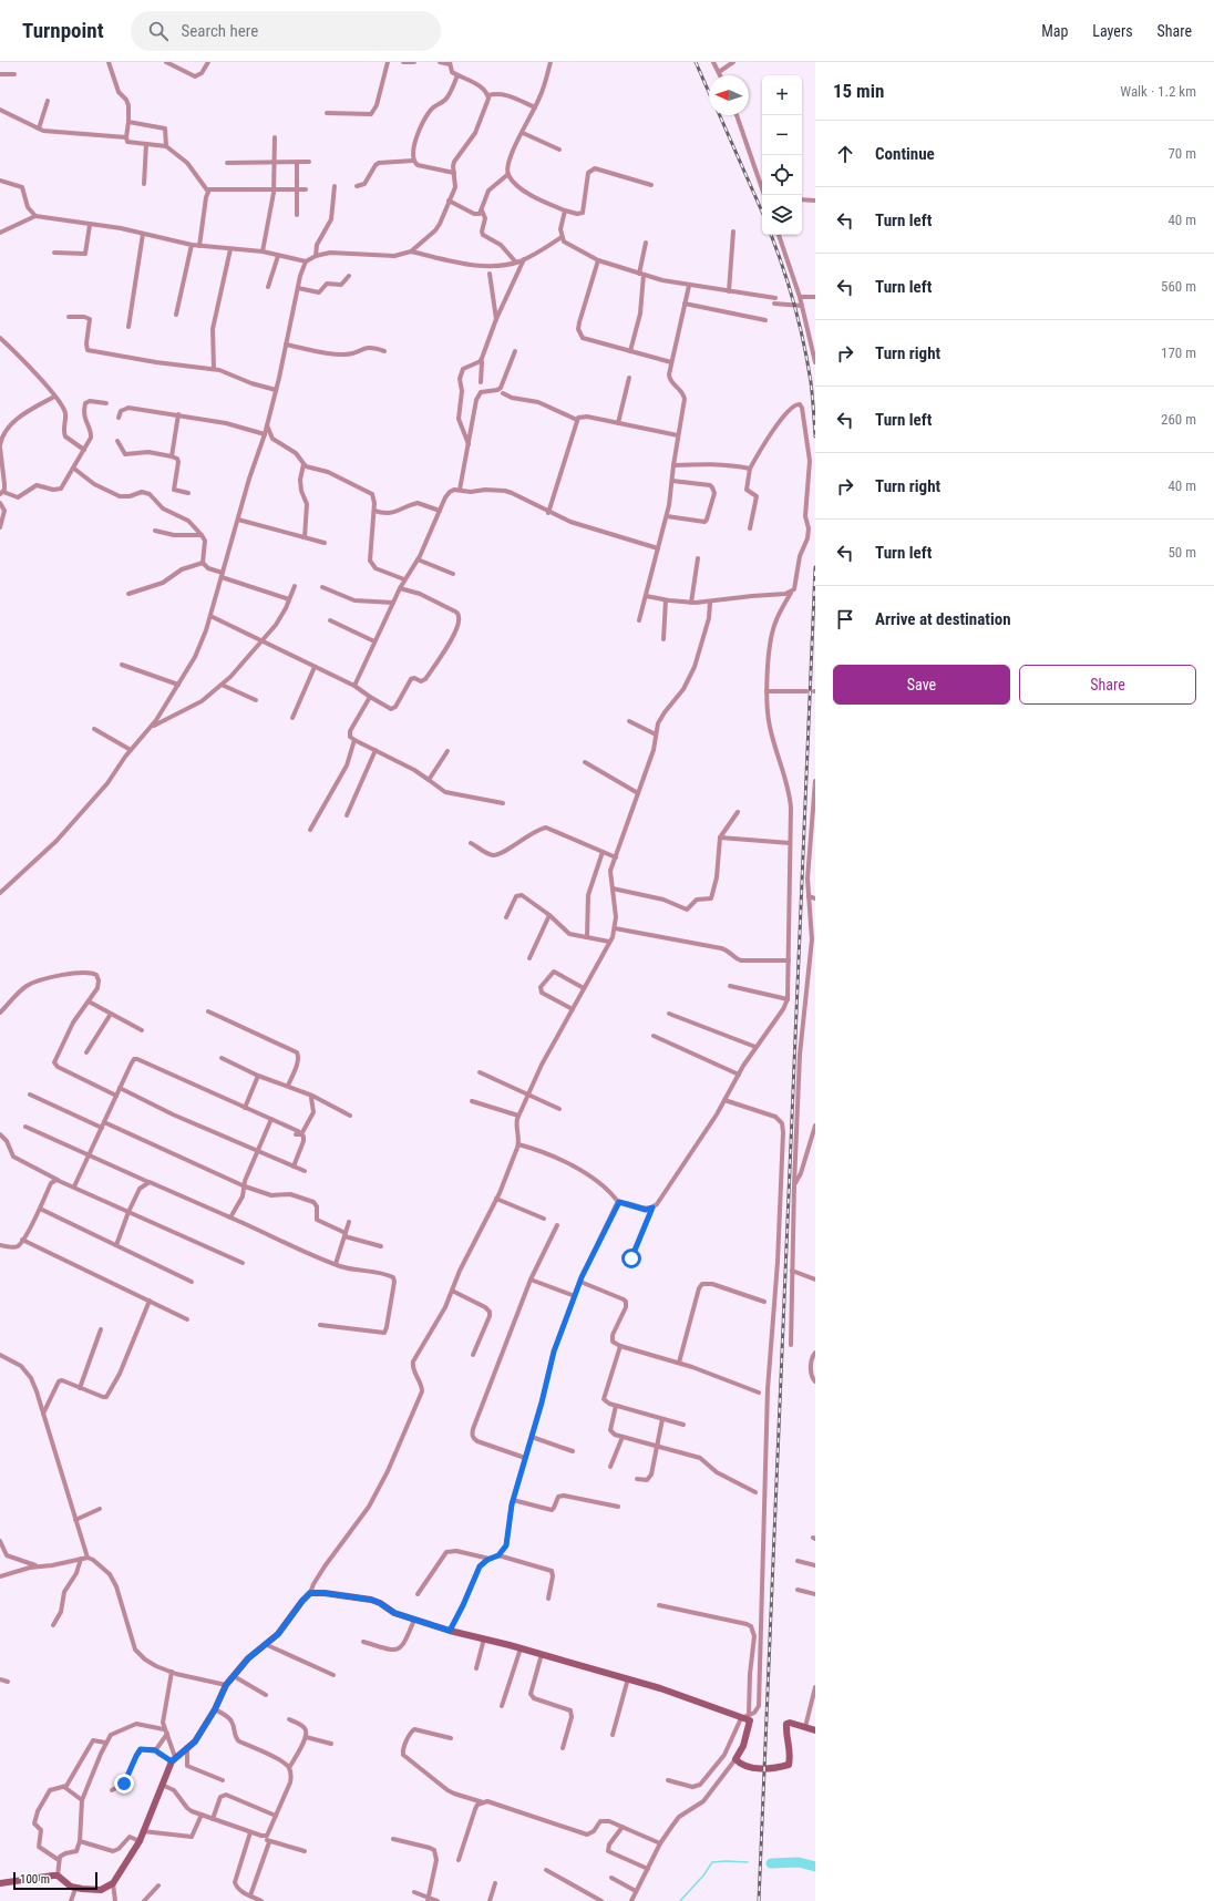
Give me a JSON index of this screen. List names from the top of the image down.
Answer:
{
  "scale_bar": "100 m",
  "north": "left",
  "page": {
    "header": "Turnpoint",
    "search": "Search here",
    "nav": ["Map", "Layers", "Share"],
    "heading": ["15 min", "Walk · 1.2 km"],
    "map_buttons": ["+", "−"],
    "list": [
      ["Continue", "70 m"],
      ["Turn left", "40 m"],
      ["Turn left", "560 m"],
      ["Turn right", "170 m"],
      ["Turn left", "260 m"],
      ["Turn right", "40 m"],
      ["Turn left", "50 m"],
      "Arrive at destination"
    ],
    "buttons": ["Save", "Share"],
    "scale": "100 m"
  }
}
